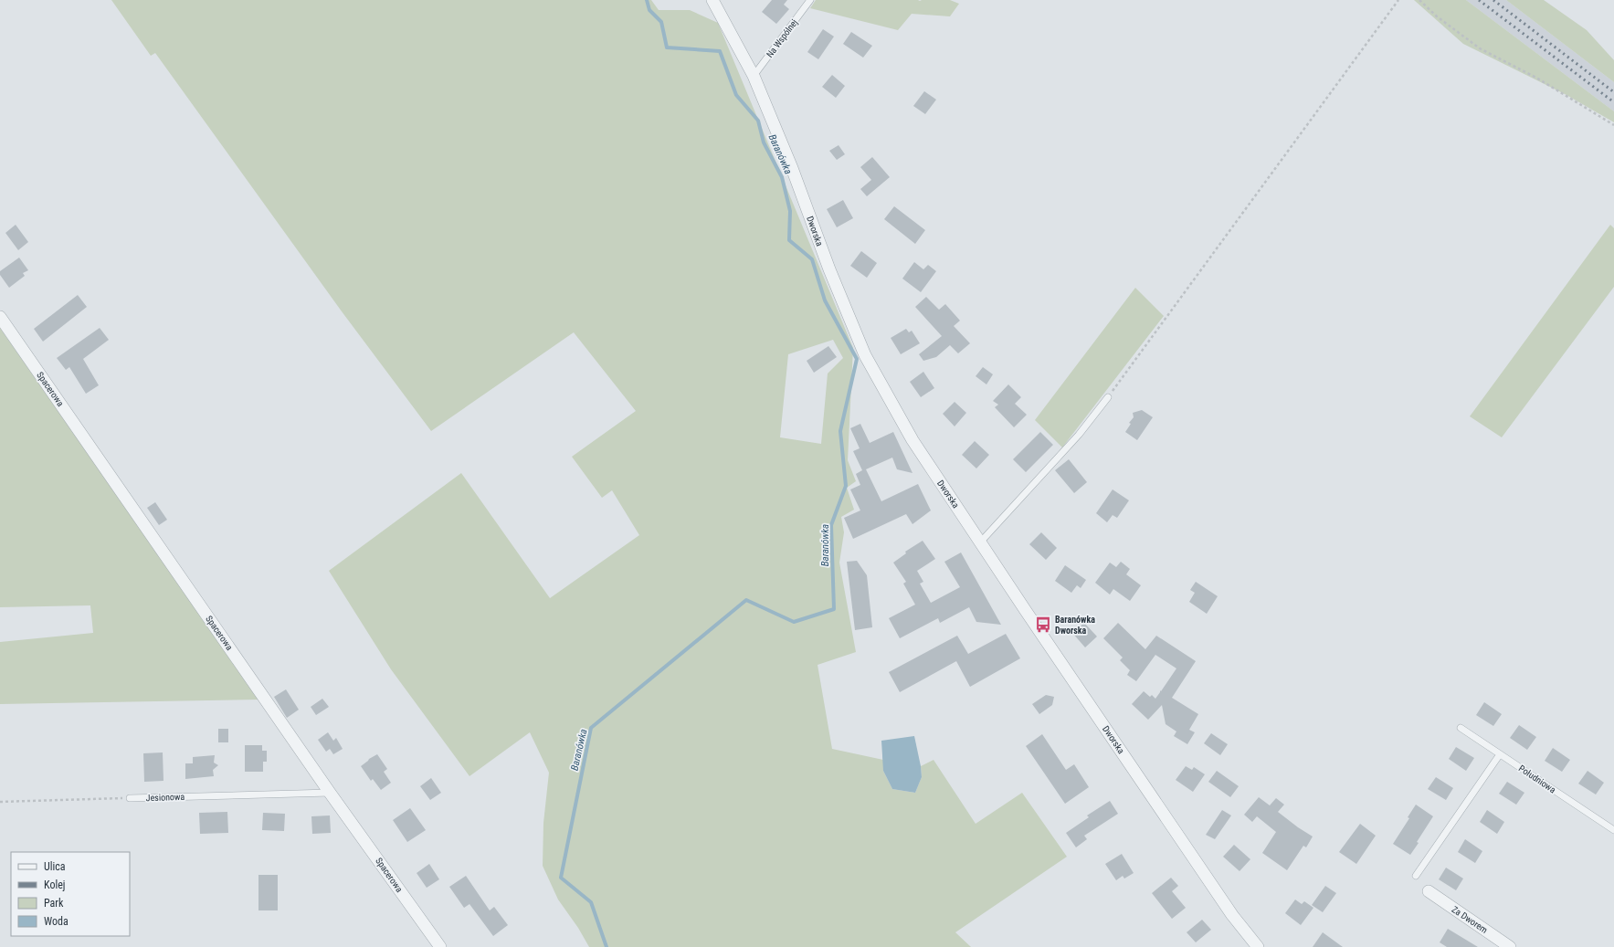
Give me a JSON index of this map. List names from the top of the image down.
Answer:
{
  "streets": {
    "street": ["Dworska", "Spacerowa", "Za Dworem"],
    "lane": ["Na Wspólnej", "Południowa", "Jesionowa"]
  },
  "crossings": [
    ["Na Wspólnej", "Dworska"],
    ["Spacerowa", "Jesionowa"]
  ],
  "water": ["Baranówka"],
  "places": {
    "bus stop": ["Baranówka Dworska"]
  },
  "legend": [
    "Ulica",
    "Kolej",
    "Park",
    "Woda"
  ]
}
